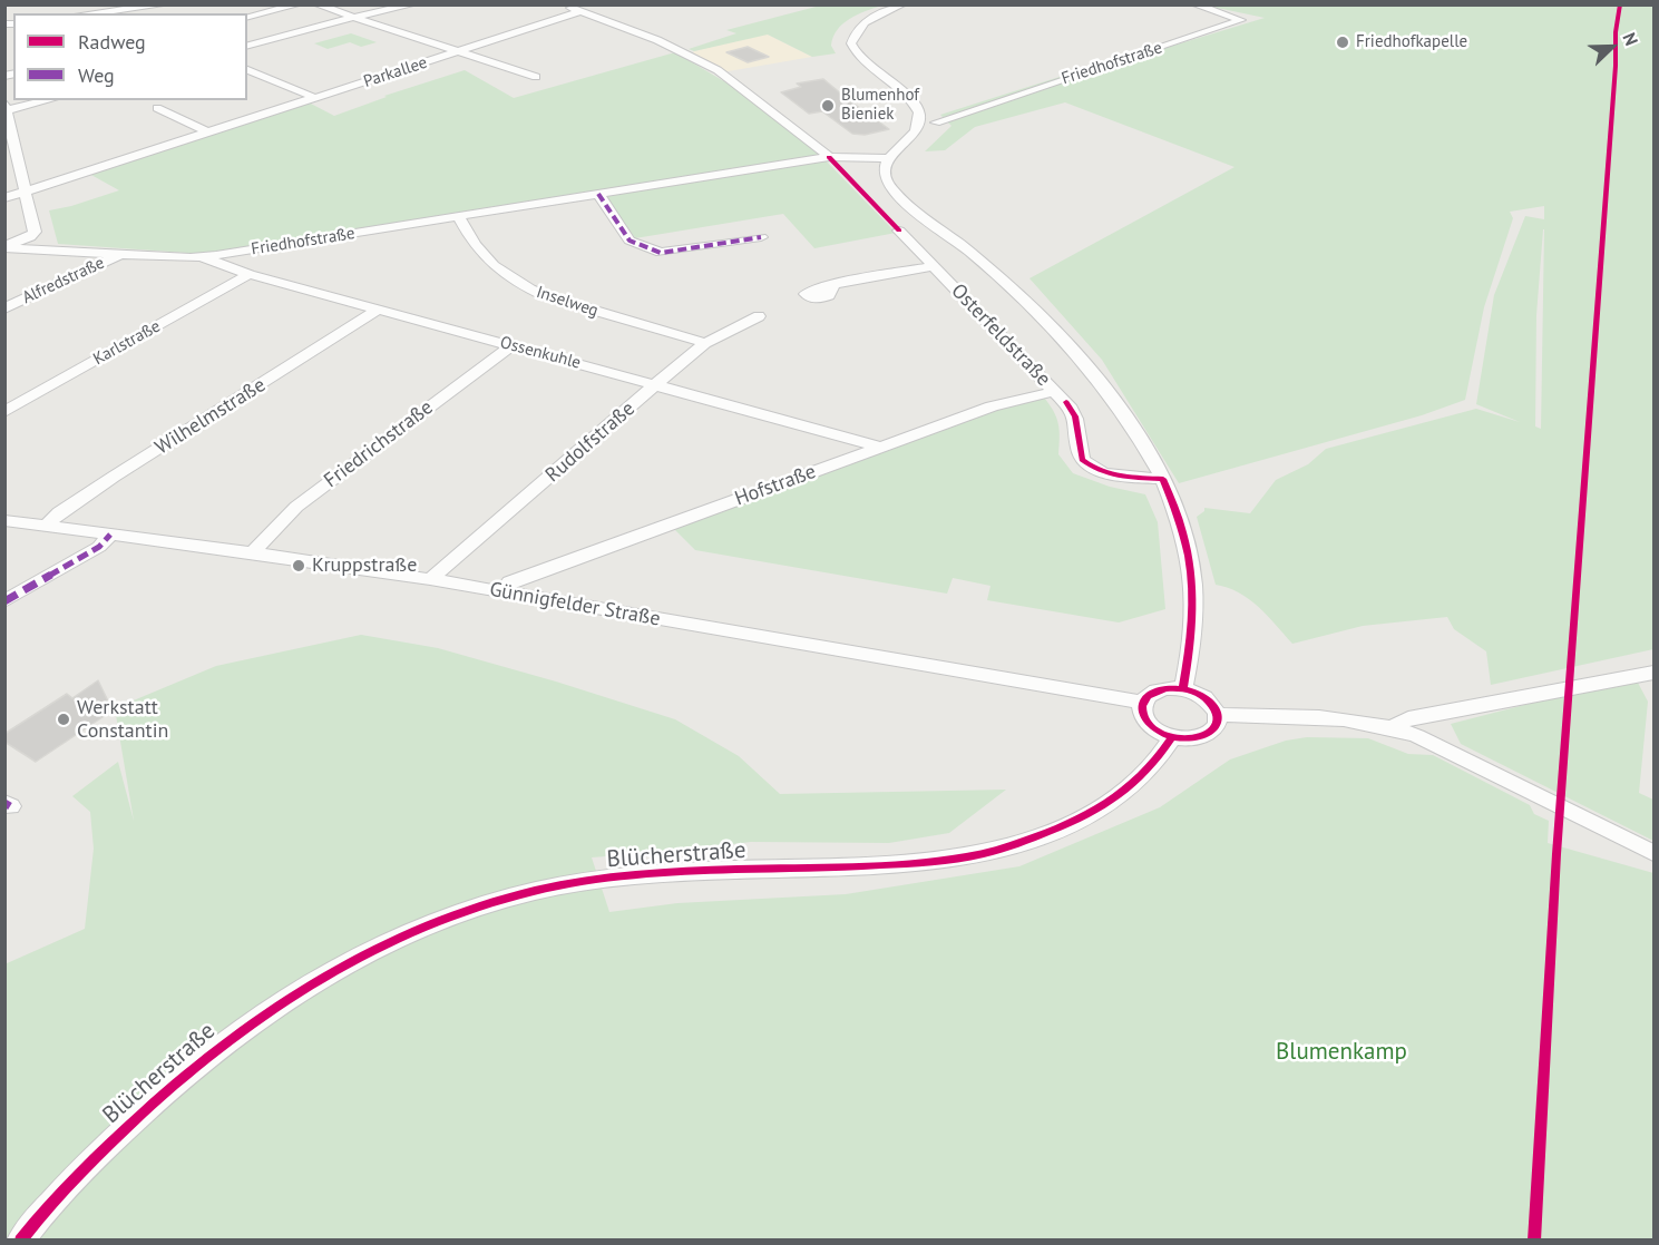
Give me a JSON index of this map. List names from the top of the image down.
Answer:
{
  "streets": {
    "street": [
      "Friedhofstraße",
      "Parkallee",
      "Alfredstraße",
      "Inselweg",
      "Osterfeldstraße",
      "Karlstraße",
      "Ossenkuhle",
      "Wilhelmstraße",
      "Rudolfstraße",
      "Friedrichstraße",
      "Hofstraße",
      "Günnigfelder Straße",
      "Blücherstraße"
    ]
  },
  "crossings": [
    ["Friedhofstraße", "Alfredstraße"],
    ["Friedhofstraße", "Inselweg"],
    ["Friedhofstraße", "Ossenkuhle"],
    ["Inselweg", "Rudolfstraße"],
    ["Osterfeldstraße", "Hofstraße"],
    ["Karlstraße", "Ossenkuhle"],
    ["Ossenkuhle", "Wilhelmstraße"],
    ["Ossenkuhle", "Rudolfstraße"],
    ["Ossenkuhle", "Friedrichstraße"],
    ["Ossenkuhle", "Hofstraße"],
    ["Wilhelmstraße", "Günnigfelder Straße"],
    ["Rudolfstraße", "Günnigfelder Straße"],
    ["Friedrichstraße", "Günnigfelder Straße"],
    ["Hofstraße", "Günnigfelder Straße"],
    ["Günnigfelder Straße", "Blücherstraße"]
  ],
  "parks": ["Blumenkamp"],
  "places": [
    "Friedhofkapelle",
    "Blumenhof Bieniek",
    "Kruppstraße",
    "Werkstatt Constantin"
  ],
  "legend": ["Radweg", "Weg"],
  "north": "top right"
}
